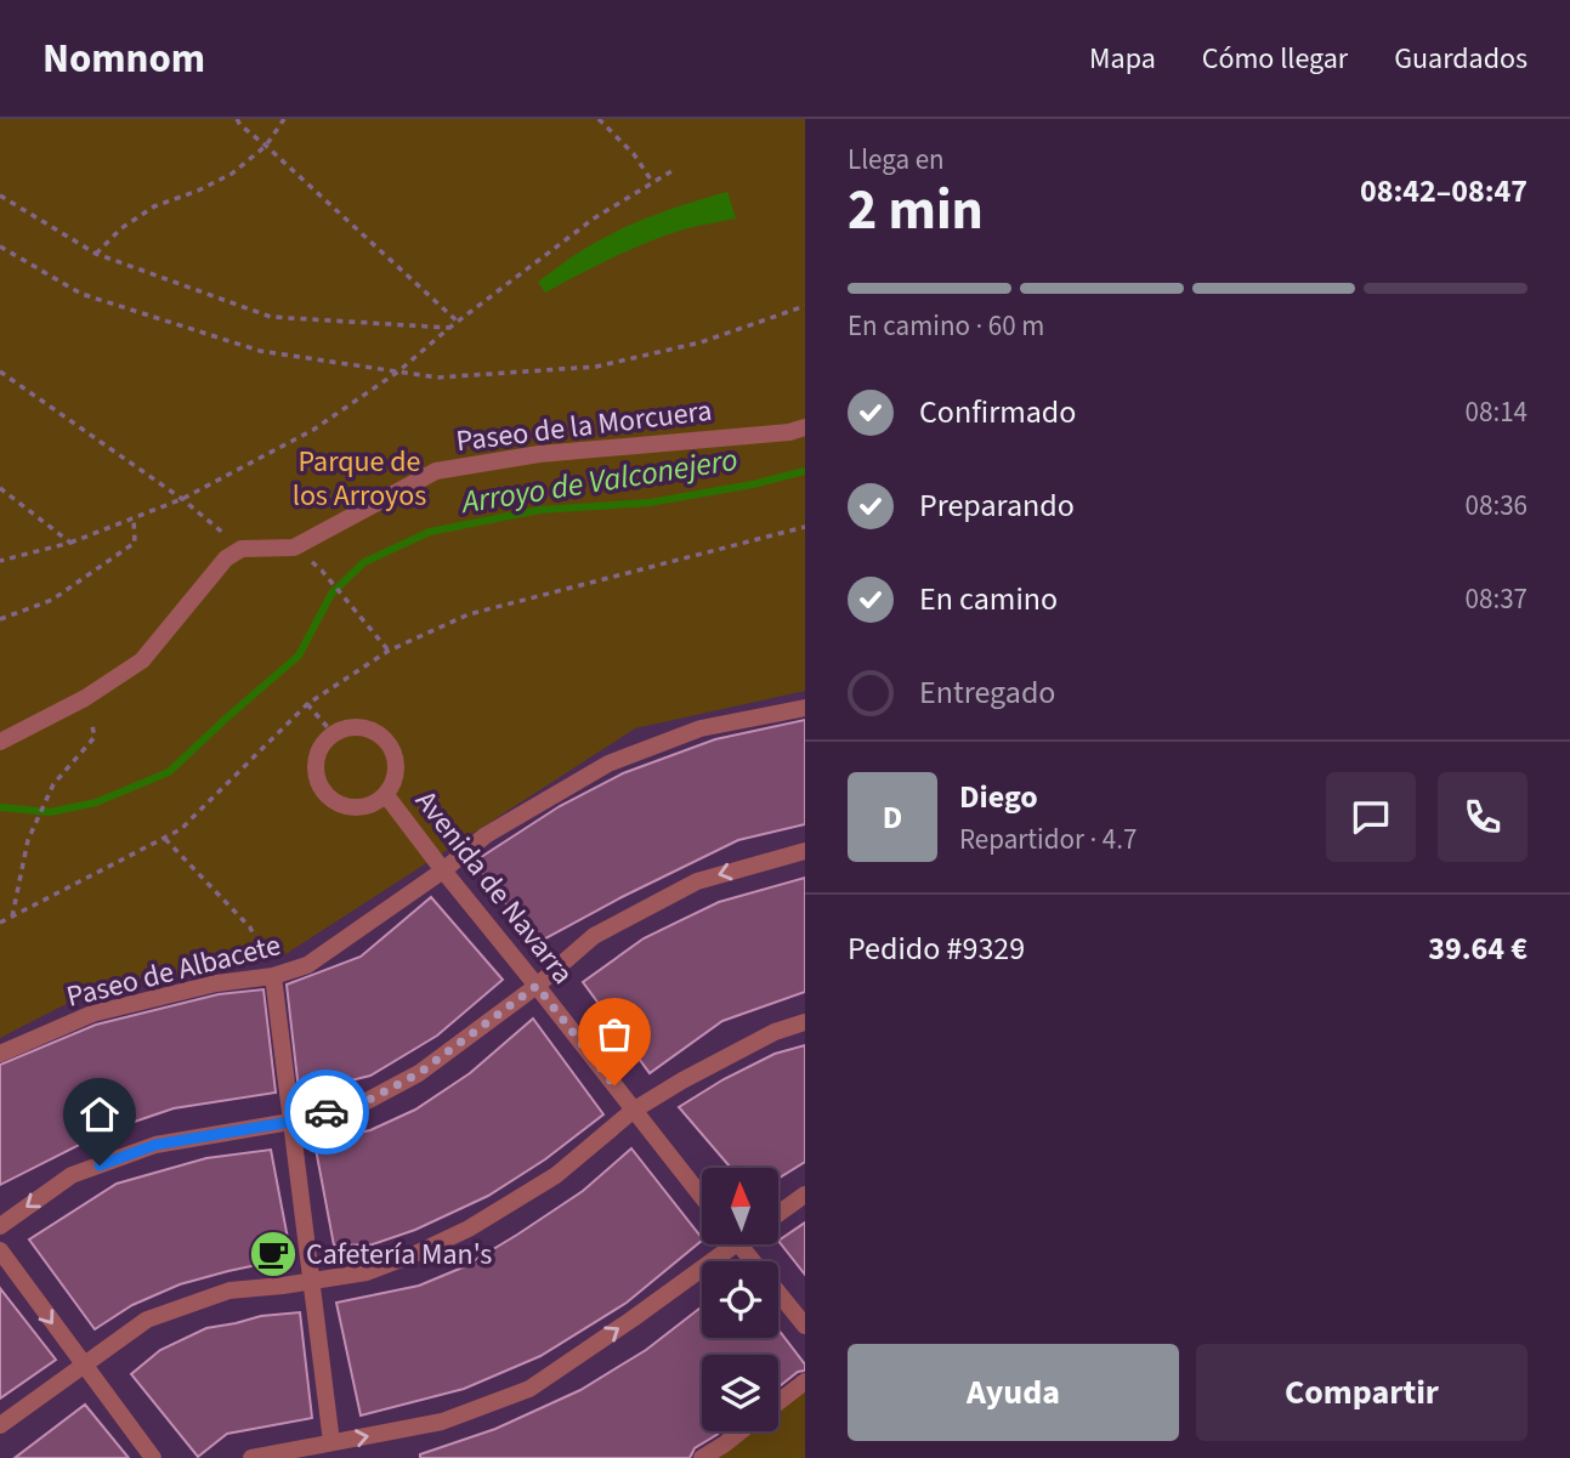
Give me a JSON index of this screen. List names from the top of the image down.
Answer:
{
  "streets": {
    "street": ["Paseo de la Morcuera", "Avenida de Navarra", "Paseo de Albacete"]
  },
  "crossings": [
    ["Avenida de Navarra", "Paseo de Albacete"]
  ],
  "water": ["Arroyo de Valconejero"],
  "parks": ["Parque de los Arroyos"],
  "places": {
    "cafe": ["Cafetería Man's"]
  },
  "north": "top",
  "page": {
    "header": "Nomnom",
    "nav": ["Mapa", "Cómo llegar", "Guardados"],
    "heading": ["2 min", "Llega en", "08:42–08:47"],
    "panel": [
      "Diego",
      "Repartidor · 4.7",
      "Pedido #9329",
      "39.64 €"
    ],
    "bar": "En camino · 60 m",
    "list": [
      ["Confirmado", "08:14"],
      ["Preparando", "08:36"],
      ["En camino", "08:37"],
      "Entregado"
    ],
    "round": "D",
    "buttons": ["Ayuda", "Compartir"]
  }
}
